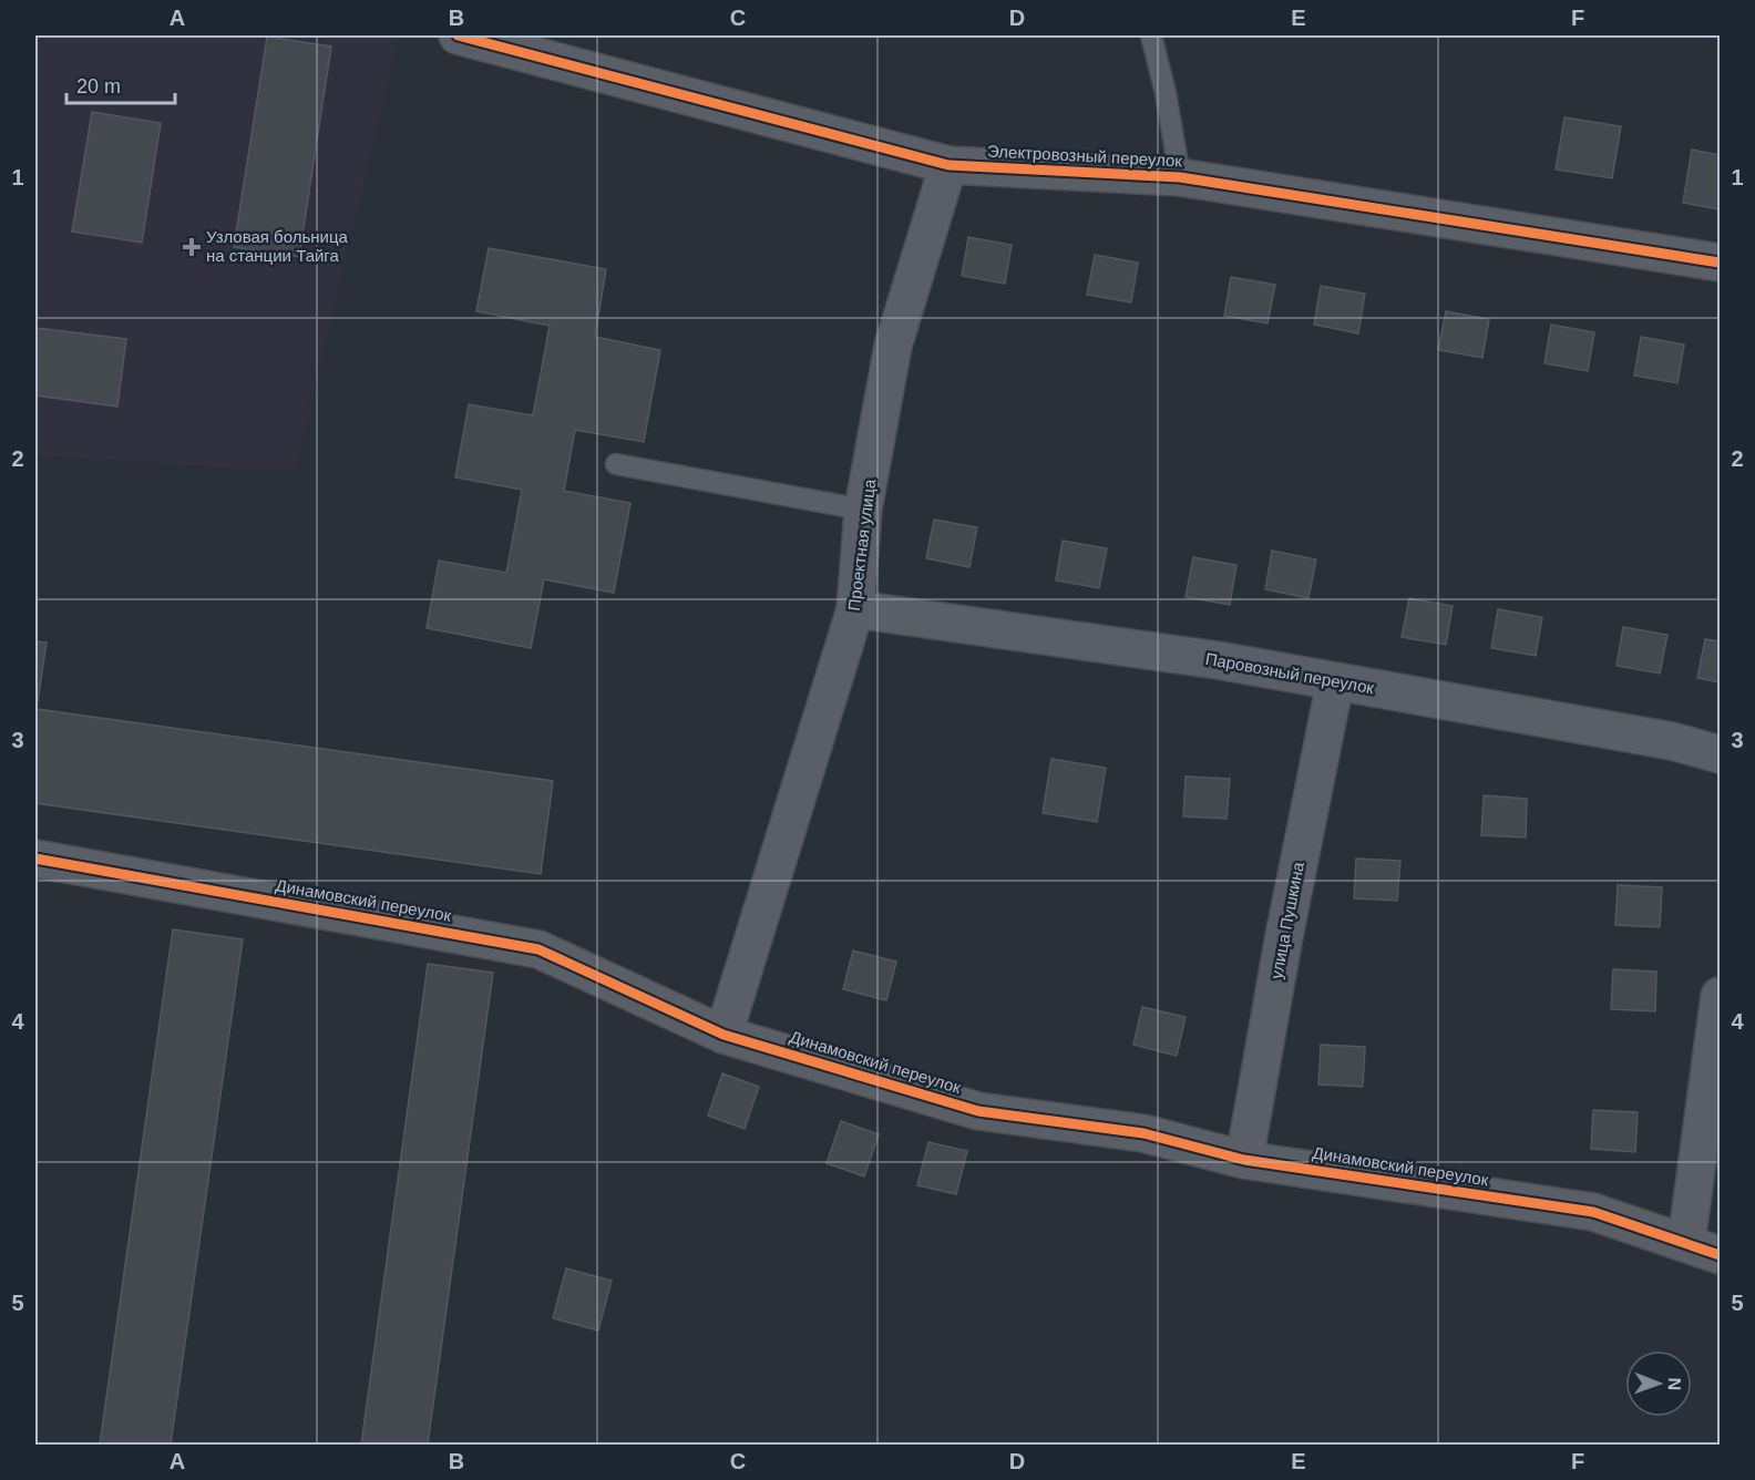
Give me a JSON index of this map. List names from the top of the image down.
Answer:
{
  "streets": {
    "street": [
      "Электровозный переулок",
      "Проектная улица",
      "Паровозный переулок",
      "Динамовский переулок",
      "улица Пушкина"
    ]
  },
  "crossings": [
    ["Электровозный переулок", "Проектная улица"],
    ["Проектная улица", "Паровозный переулок"],
    ["Проектная улица", "Динамовский переулок"],
    ["Паровозный переулок", "улица Пушкина"],
    ["Динамовский переулок", "улица Пушкина"]
  ],
  "places": {
    "health": ["Узловая больница на станции Тайга"]
  },
  "scale_bar": "20 m",
  "north": "right",
  "grid": {
    "columns": [
      "A",
      "B",
      "C",
      "D",
      "E",
      "F"
    ],
    "rows": [
      "1",
      "2",
      "3",
      "4",
      "5"
    ]
  }
}
